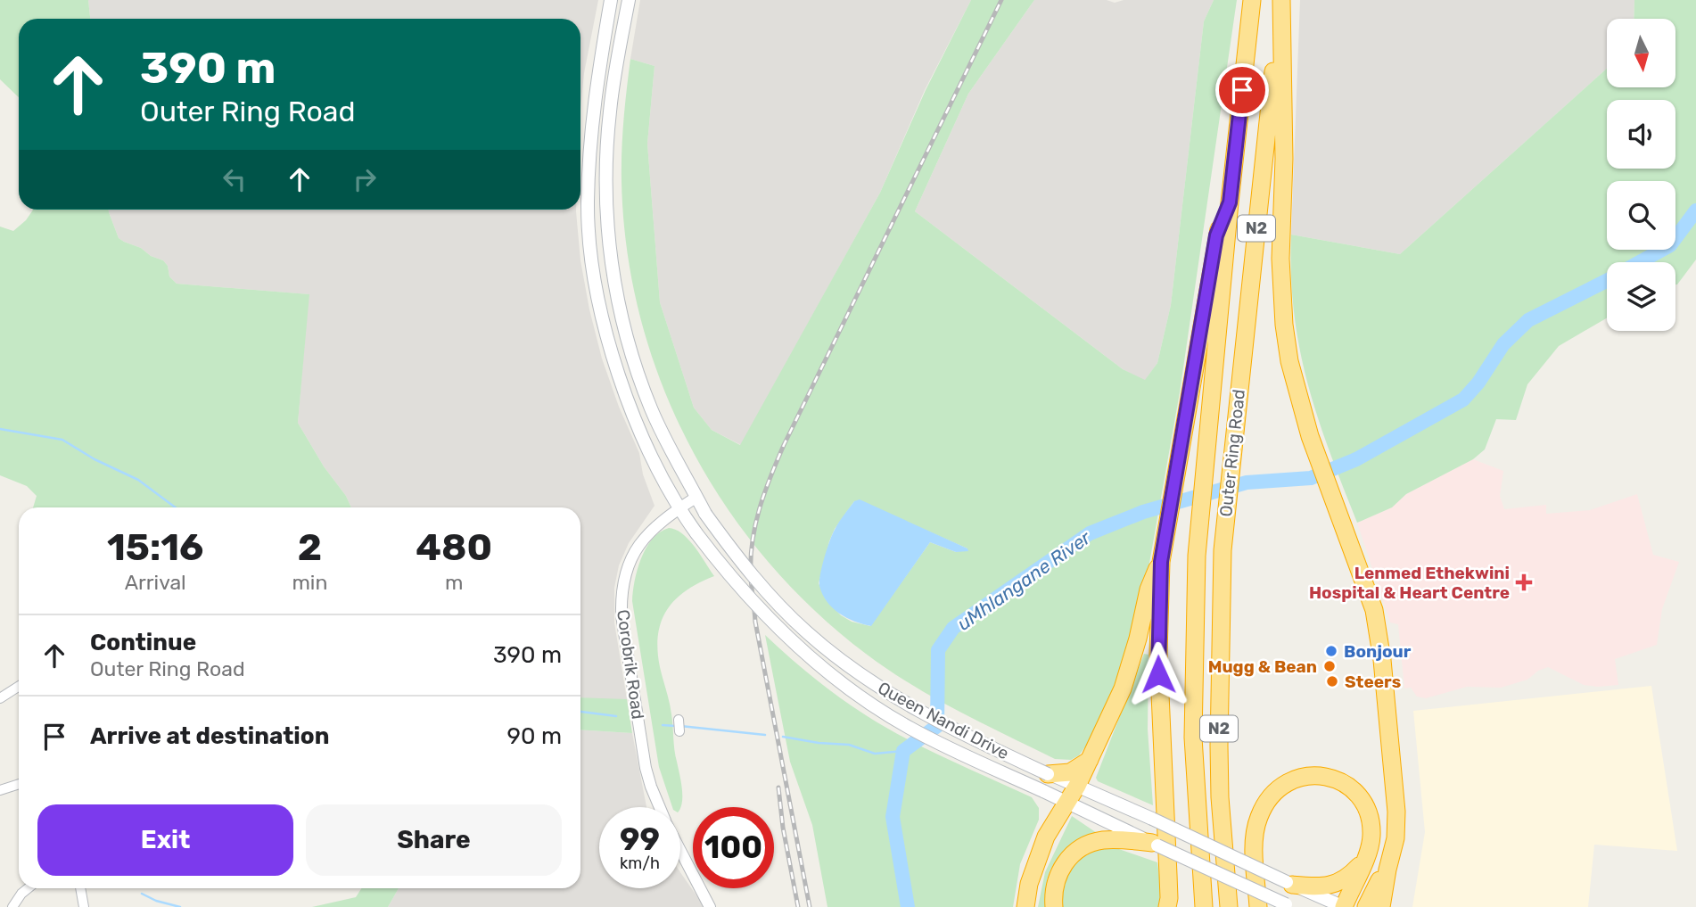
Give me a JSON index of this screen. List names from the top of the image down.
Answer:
{
  "streets": {
    "highway": ["N2", "Outer Ring Road"],
    "main road": ["Queen Nandi Drive"],
    "street": ["Corobrik Road"]
  },
  "crossings": [
    ["Corobrik Road", "Queen Nandi Drive"]
  ],
  "water": ["uMhlangane River"],
  "places": {
    "health": ["Lenmed Ethekwini Hospital & Heart Centre"],
    "other": ["Bonjour", "Mugg & Bean", "Steers"]
  },
  "north": "bottom",
  "page": {
    "turn": ["390 m", "Outer Ring Road"],
    "eta": [
      "15:16",
      "Arrival",
      "2",
      "min",
      "480",
      "m"
    ],
    "list": [
      {
        "name": "Continue",
        "note": "Outer Ring Road",
        "value": "390 m"
      },
      {
        "name": "Arrive at destination",
        "value": "90 m"
      }
    ],
    "buttons": ["Exit", "Share"],
    "speed": "99 km/h",
    "limit": "100"
  }
}
